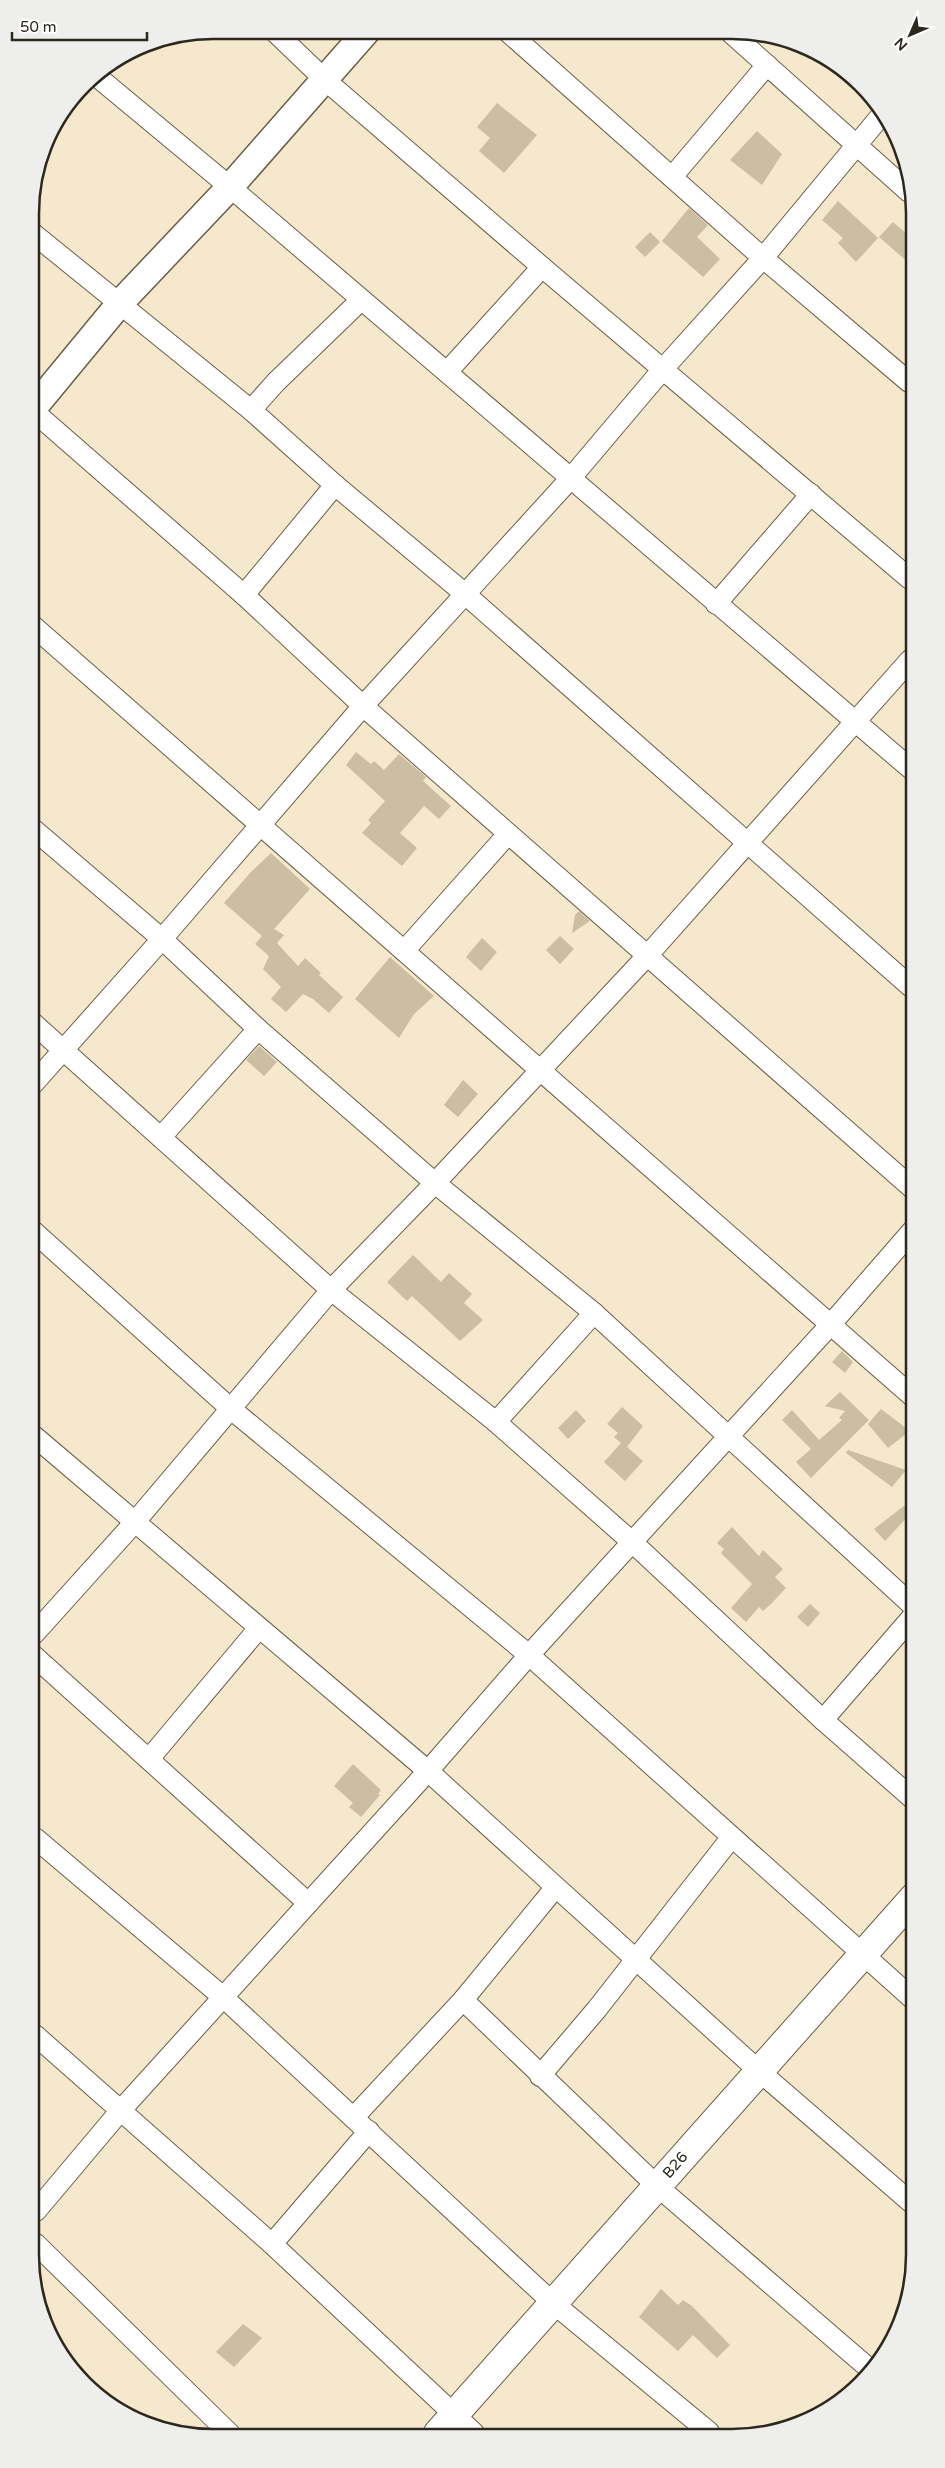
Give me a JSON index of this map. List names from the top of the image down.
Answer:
{
  "streets": {
    "highway": ["B26"]
  },
  "scale_bar": "50 m",
  "north": "bottom left"
}
